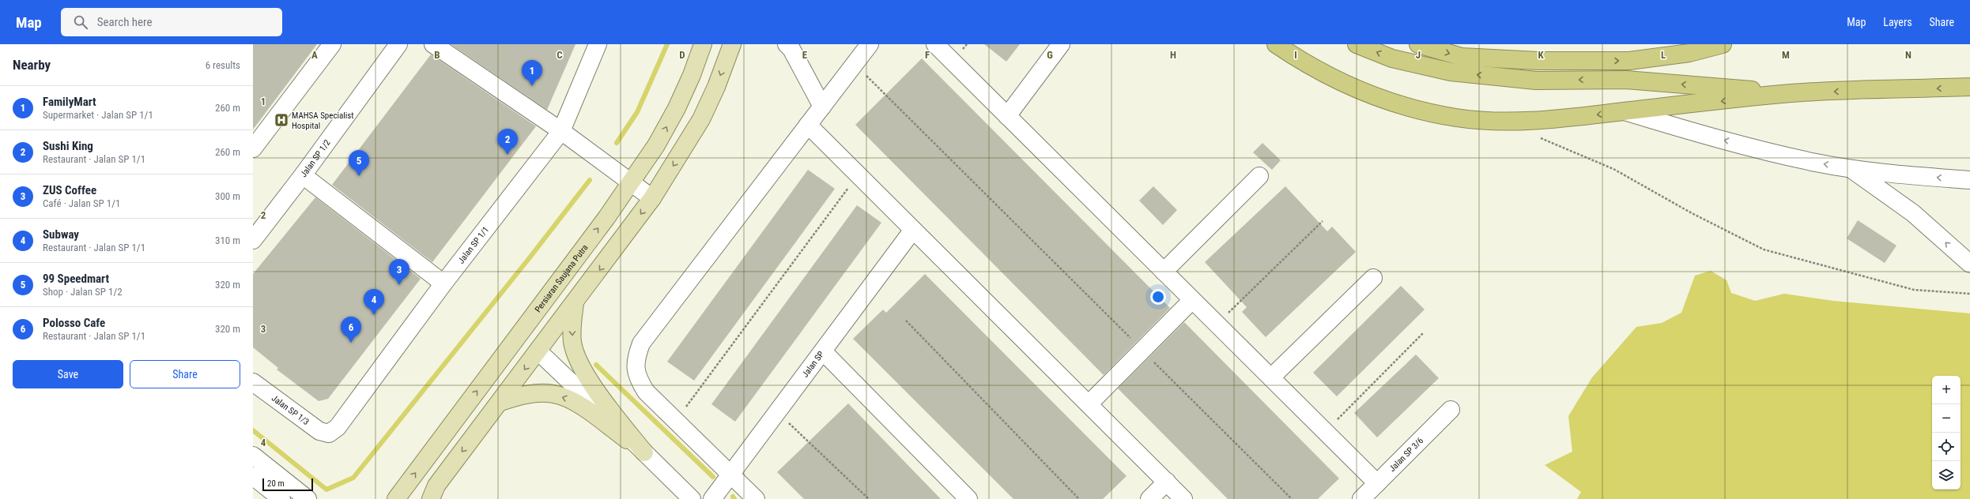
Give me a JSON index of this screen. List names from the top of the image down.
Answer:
{
  "streets": {
    "main road": ["Persiaran Saujana Putra"],
    "street": [
      "Jalan SP 1/2",
      "Jalan SP 1/1",
      "Jalan SP",
      "Jalan SP 1/3",
      "Jalan SP 3/6"
    ]
  },
  "crossings": [
    ["Jalan SP 1/1", "Jalan SP 1/3"]
  ],
  "places": {
    "hospital": ["MAHSA Specialist Hospital"]
  },
  "scale_bar": "20 m",
  "page": {
    "header": "Map",
    "search": "Search here",
    "nav": ["Map", "Layers", "Share"],
    "heading": ["Nearby", "6 results"],
    "pins": [
      "1",
      "2",
      "5",
      "3",
      "4",
      "6"
    ],
    "list": [
      {
        "mark": "1",
        "name": "FamilyMart",
        "note": "Supermarket · Jalan SP 1/1",
        "value": "260 m"
      },
      {
        "mark": "2",
        "name": "Sushi King",
        "note": "Restaurant · Jalan SP 1/1",
        "value": "260 m"
      },
      {
        "mark": "3",
        "name": "ZUS Coffee",
        "note": "Café · Jalan SP 1/1",
        "value": "300 m"
      },
      {
        "mark": "4",
        "name": "Subway",
        "note": "Restaurant · Jalan SP 1/1",
        "value": "310 m"
      },
      {
        "mark": "5",
        "name": "99 Speedmart",
        "note": "Shop · Jalan SP 1/2",
        "value": "320 m"
      },
      {
        "mark": "6",
        "name": "Polosso Cafe",
        "note": "Restaurant · Jalan SP 1/1",
        "value": "320 m"
      }
    ],
    "buttons": ["Save", "Share"],
    "map_buttons": ["+", "−"],
    "scale": "20 m"
  },
  "grid": {
    "columns": [
      "A",
      "B",
      "C",
      "D",
      "E",
      "F",
      "G",
      "H",
      "I",
      "J",
      "K",
      "L",
      "M",
      "N"
    ],
    "rows": [
      "1",
      "2",
      "3",
      "4"
    ]
  }
}
